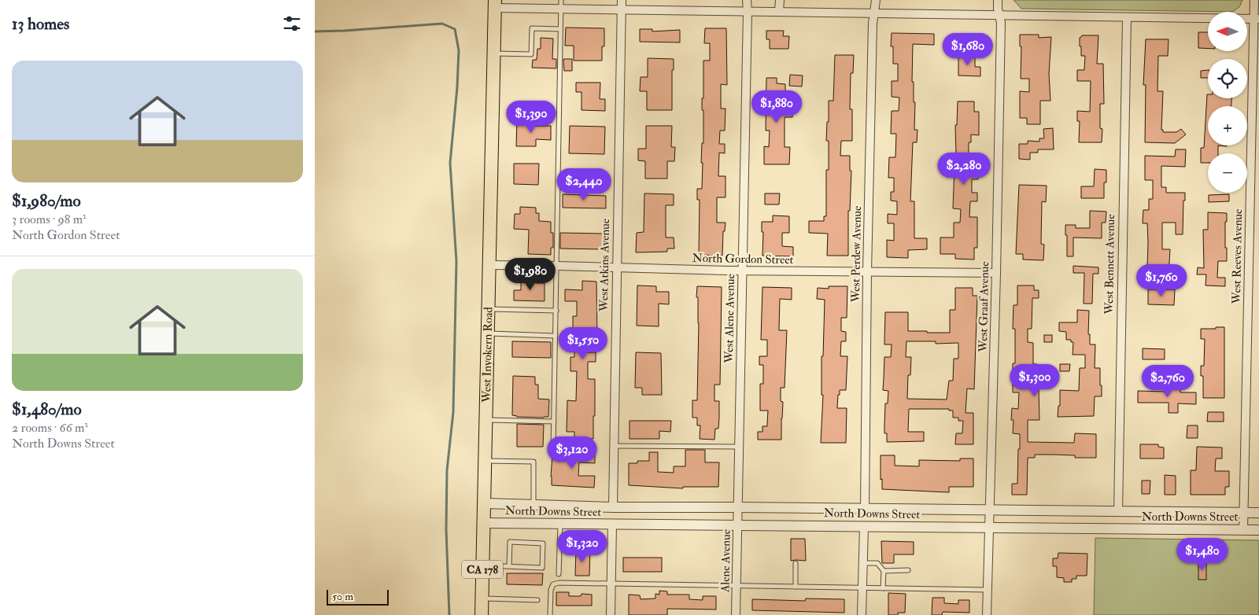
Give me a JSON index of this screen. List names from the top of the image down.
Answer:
{
  "streets": {
    "main road": ["West Inyokern Road", "CA 178"],
    "street": [
      "West Perdew Avenue",
      "West Reeves Avenue",
      "North Gordon Street",
      "West Bennett Avenue",
      "West Atkins Avenue",
      "West Graaf Avenue",
      "West Alene Avenue",
      "North Downs Street",
      "Alene Avenue"
    ]
  },
  "crossings": [
    ["West Perdew Avenue", "North Gordon Street"],
    ["West Perdew Avenue", "North Downs Street"],
    ["West Reeves Avenue", "North Downs Street"],
    ["North Gordon Street", "West Atkins Avenue"],
    ["North Gordon Street", "West Graaf Avenue"],
    ["North Gordon Street", "West Alene Avenue"],
    ["North Gordon Street", "West Inyokern Road"],
    ["West Bennett Avenue", "North Downs Street"],
    ["West Atkins Avenue", "North Downs Street"],
    ["West Graaf Avenue", "North Downs Street"],
    ["West Alene Avenue", "North Downs Street"],
    ["West Alene Avenue", "Alene Avenue"],
    ["West Inyokern Road", "North Downs Street"],
    ["North Downs Street", "Alene Avenue"]
  ],
  "scale_bar": "50 m",
  "north": "left",
  "page": {
    "heading": "13 homes",
    "map_buttons": ["+", "−"],
    "price": [
      "$1,680",
      "$1,880",
      "$1,390",
      "$2,280",
      "$2,440",
      "$1,980",
      "$1,760",
      "$1,550",
      "$1,300",
      "$2,760",
      "$3,120",
      "$1,320",
      "$1,480"
    ],
    "list": [
      {
        "name": "$1,980/mo",
        "note": "3 rooms · 98 m² · North Gordon Street"
      },
      {
        "name": "$1,480/mo",
        "note": "2 rooms · 66 m² · North Downs Street"
      }
    ],
    "scale": "50 m"
  }
}
